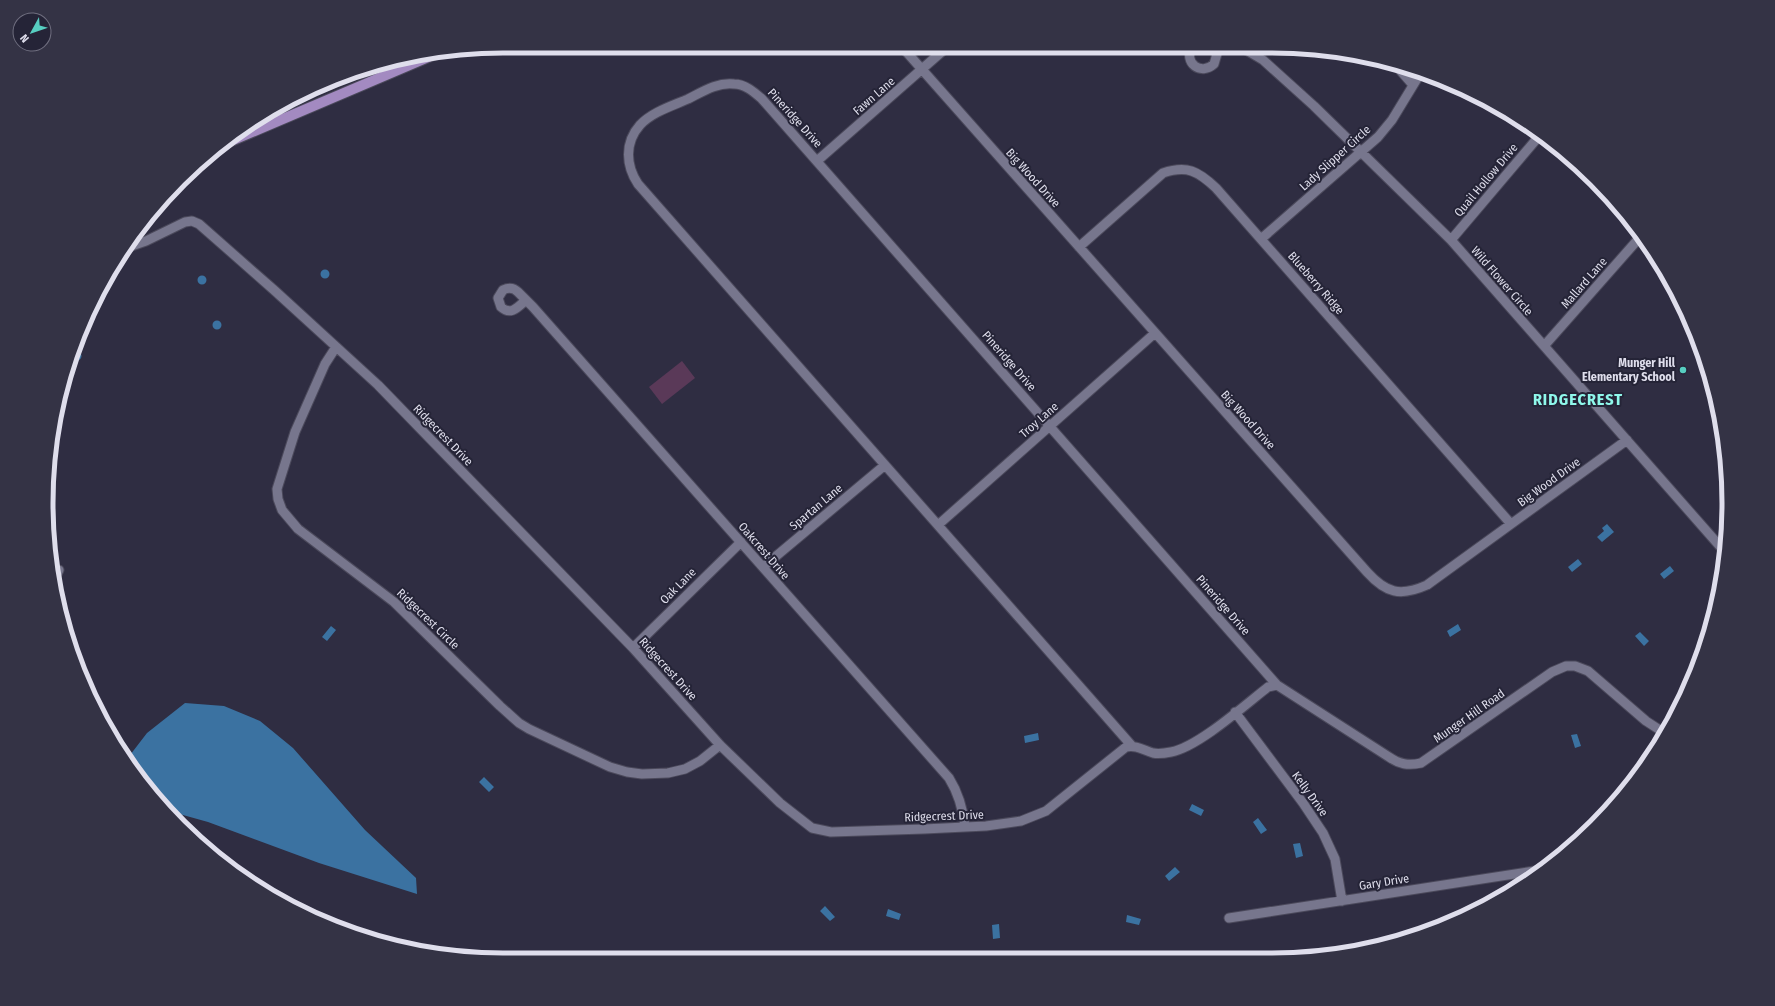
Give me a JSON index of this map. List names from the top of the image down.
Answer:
{
  "streets": {
    "street": [
      "Fawn Lane",
      "Pineridge Drive",
      "Lady Slipper Circle",
      "Big Wood Drive",
      "Quail Hollow Drive",
      "Wild Flower Circle",
      "Blueberry Ridge",
      "Mallard Lane",
      "Troy Lane",
      "Ridgecrest Drive",
      "Spartan Lane",
      "Oakcrest Drive",
      "Oak Lane",
      "Ridgecrest Circle",
      "Munger Hill Road",
      "Kelly Drive",
      "Gary Drive"
    ]
  },
  "crossings": [
    ["Fawn Lane", "Pineridge Drive"],
    ["Fawn Lane", "Big Wood Drive"],
    ["Pineridge Drive", "Troy Lane"],
    ["Pineridge Drive", "Ridgecrest Drive"],
    ["Pineridge Drive", "Spartan Lane"],
    ["Pineridge Drive", "Munger Hill Road"],
    ["Lady Slipper Circle", "Wild Flower Circle"],
    ["Lady Slipper Circle", "Blueberry Ridge"],
    ["Big Wood Drive", "Wild Flower Circle"],
    ["Big Wood Drive", "Blueberry Ridge"],
    ["Big Wood Drive", "Troy Lane"],
    ["Quail Hollow Drive", "Wild Flower Circle"],
    ["Wild Flower Circle", "Mallard Lane"],
    ["Ridgecrest Drive", "Oakcrest Drive"],
    ["Ridgecrest Drive", "Oak Lane"],
    ["Ridgecrest Drive", "Ridgecrest Circle"],
    ["Spartan Lane", "Oakcrest Drive"],
    ["Oakcrest Drive", "Oak Lane"],
    ["Kelly Drive", "Gary Drive"]
  ],
  "districts": ["RIDGECREST"],
  "places": ["Munger Hill Elementary School"],
  "north": "bottom left"
}
